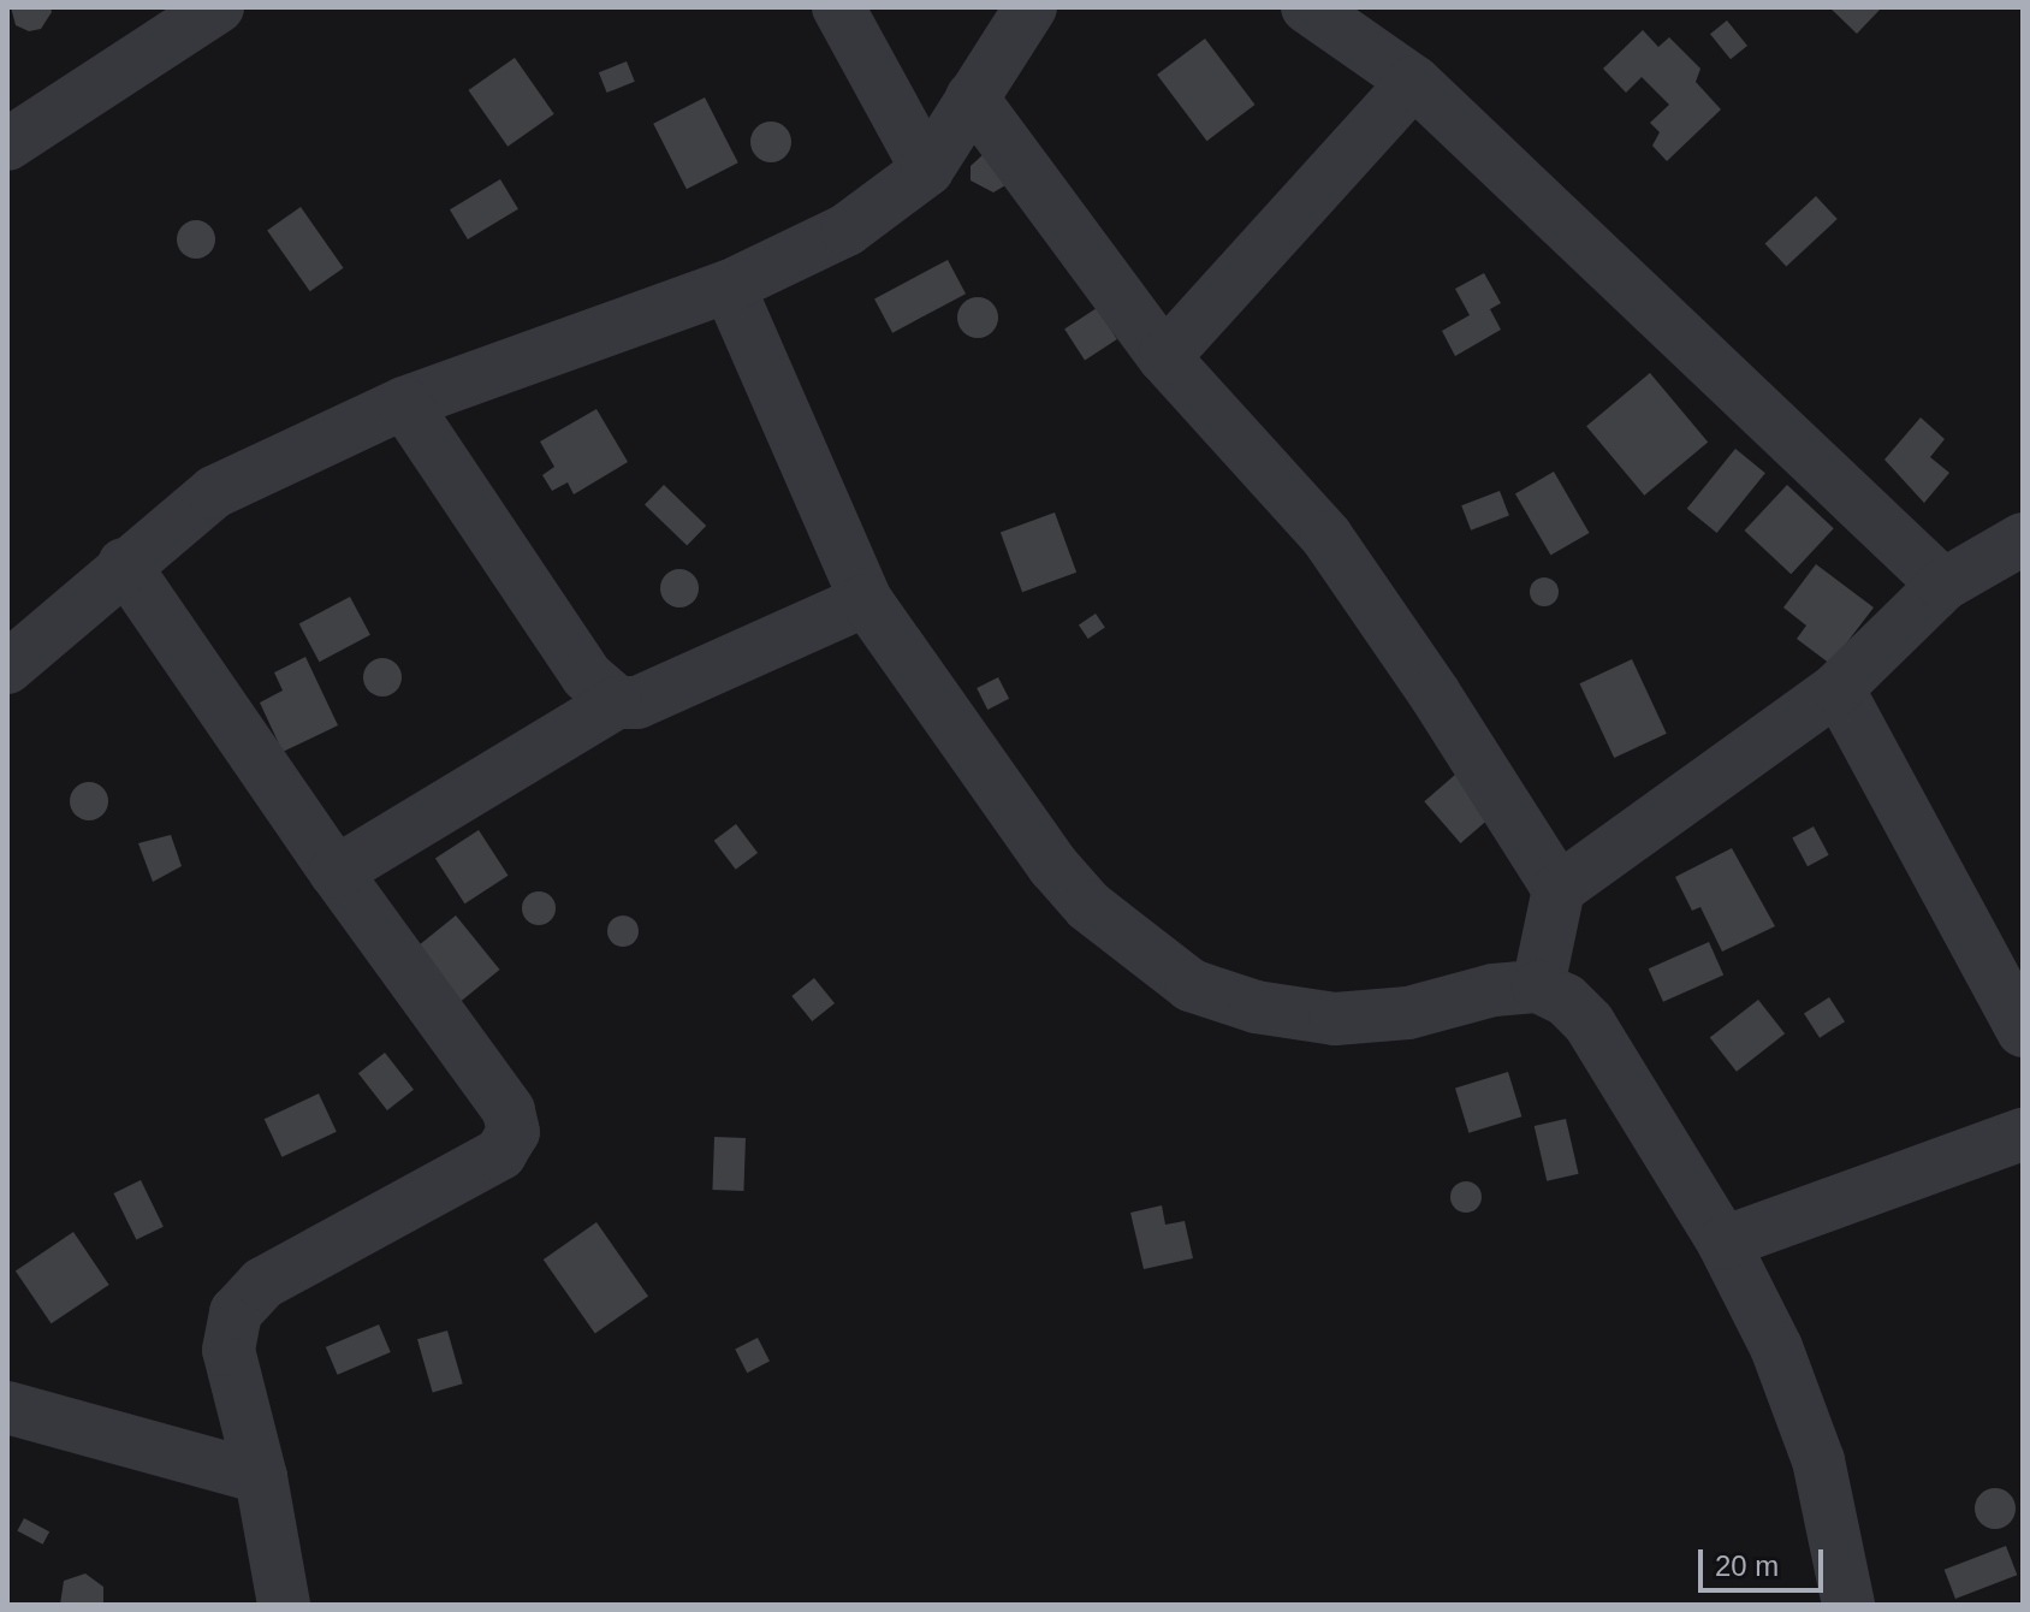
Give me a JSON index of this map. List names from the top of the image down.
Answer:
{
  "scale_bar": "20 m"
}
